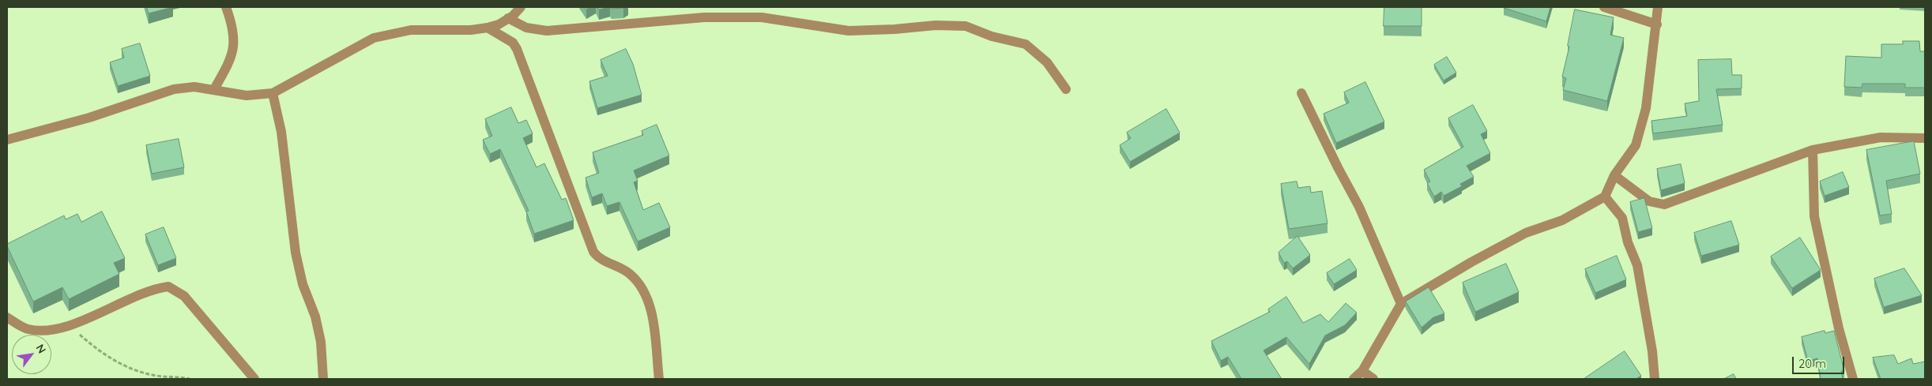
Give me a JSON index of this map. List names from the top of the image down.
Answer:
{
  "scale_bar": "20 m",
  "north": "top right"
}
